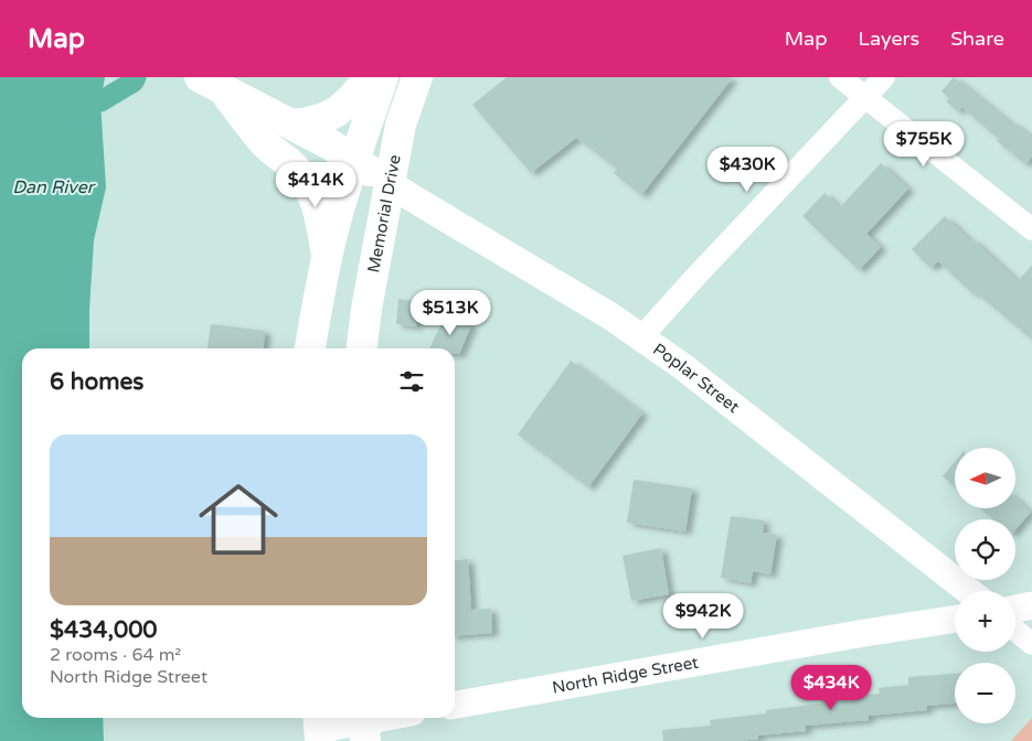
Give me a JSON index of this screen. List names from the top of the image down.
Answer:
{
  "streets": {
    "main road": ["Memorial Drive"],
    "street": ["Poplar Street", "North Ridge Street"]
  },
  "crossings": [
    ["Memorial Drive", "Poplar Street"]
  ],
  "water": ["Dan River"],
  "north": "left",
  "page": {
    "header": "Map",
    "nav": ["Map", "Layers", "Share"],
    "price": [
      "$755K",
      "$430K",
      "$414K",
      "$513K",
      "$942K",
      "$434K"
    ],
    "heading": "6 homes",
    "list": [
      {
        "name": "$434,000",
        "note": "2 rooms · 64 m² · North Ridge Street"
      }
    ],
    "map_buttons": ["+", "−"]
  }
}
